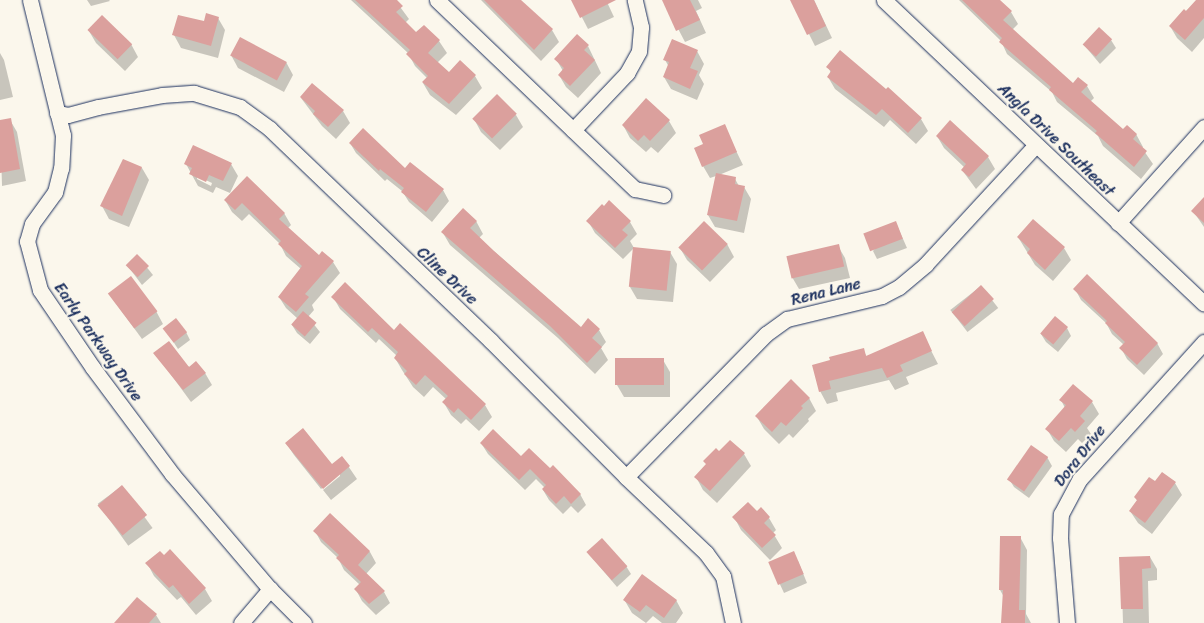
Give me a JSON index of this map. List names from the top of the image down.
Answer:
{
  "streets": {
    "street": [
      "Angla Drive Southeast",
      "Cline Drive",
      "Rena Lane",
      "Early Parkway Drive",
      "Dora Drive"
    ]
  },
  "crossings": [
    ["Angla Drive Southeast", "Rena Lane"],
    ["Cline Drive", "Rena Lane"],
    ["Cline Drive", "Early Parkway Drive"]
  ]
}
